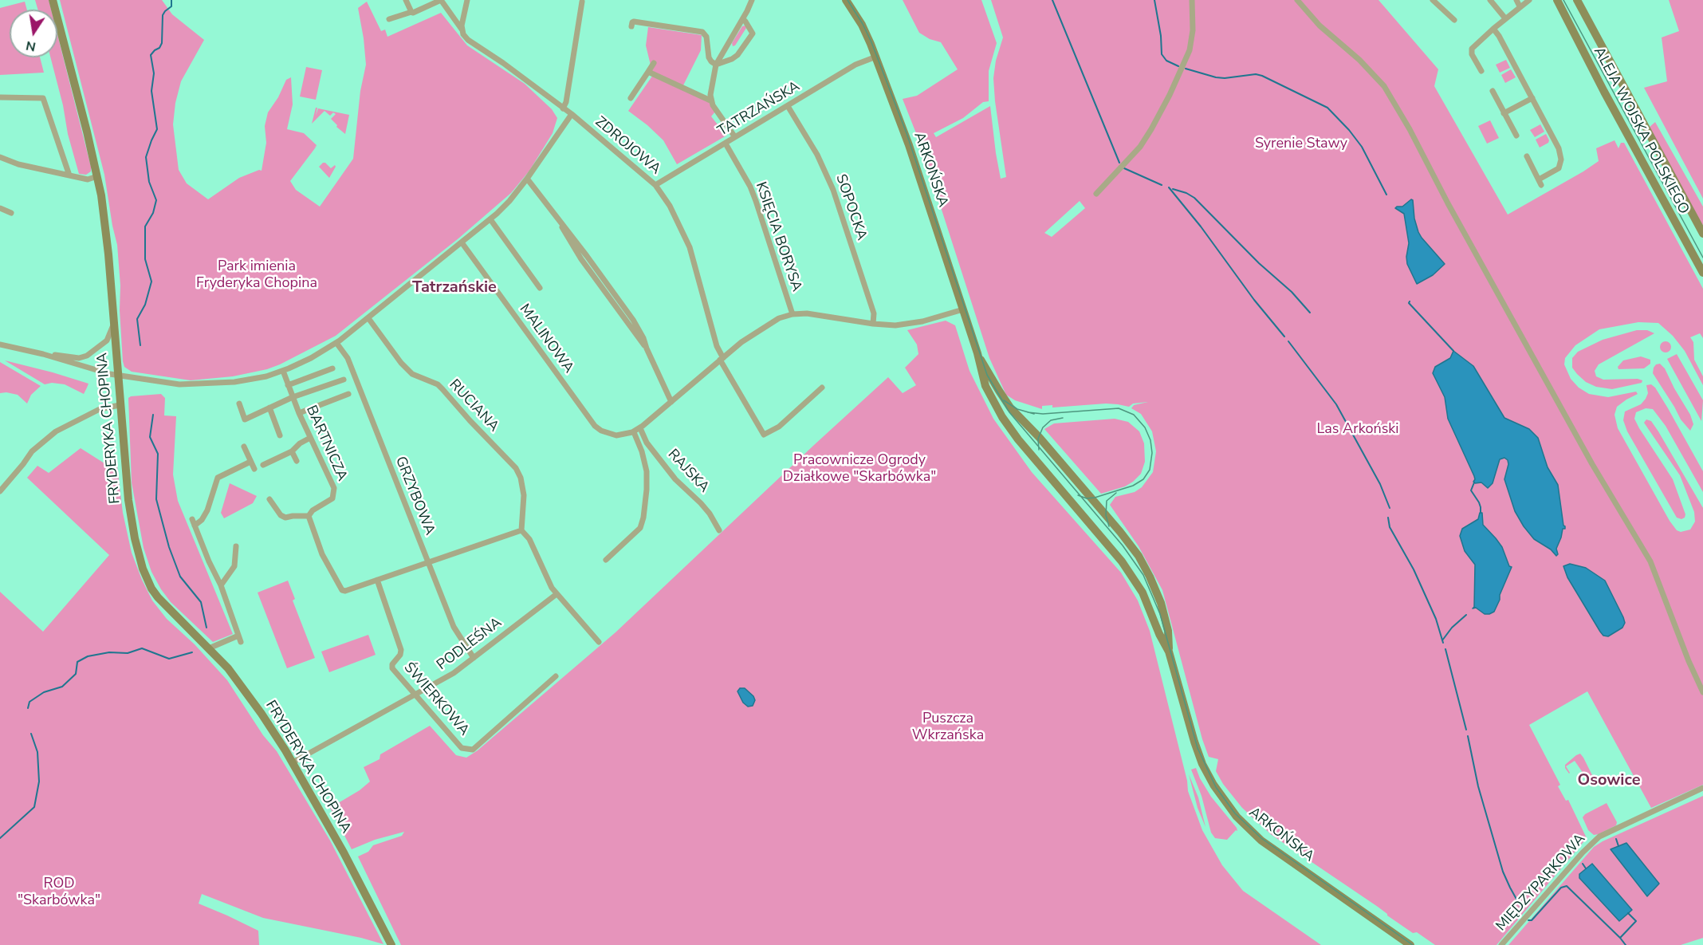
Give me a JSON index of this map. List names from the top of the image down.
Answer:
{
  "streets": {
    "street": [
      "TATRZAŃSKA",
      "ALEJA WOJSKA POLSKIEGO",
      "ZDROJOWA",
      "ARKOŃSKA",
      "SOPOCKA",
      "KSIĘCIA BORYSA",
      "MALINOWA",
      "RUCIANA",
      "FRYDERYKA CHOPINA",
      "BARTNICZA",
      "RAJSKA",
      "GRZYBOWA",
      "PODLEŚNA",
      "ŚWIERKOWA",
      "MIĘDZYPARKOWA"
    ]
  },
  "crossings": [
    ["TATRZAŃSKA", "ZDROJOWA"],
    ["TATRZAŃSKA", "ARKOŃSKA"],
    ["TATRZAŃSKA", "SOPOCKA"],
    ["TATRZAŃSKA", "KSIĘCIA BORYSA"],
    ["MALINOWA", "RAJSKA"],
    ["FRYDERYKA CHOPINA", "PODLEŚNA"],
    ["GRZYBOWA", "PODLEŚNA"],
    ["PODLEŚNA", "ŚWIERKOWA"]
  ],
  "districts": ["Tatrzańskie", "Osowice"],
  "parks": [
    "Syrenie Stawy",
    "Park imienia Fryderyka Chopina",
    "Las Arkoński",
    "Pracownicze Ogrody Działkowe \"Skarbówka\"",
    "Puszcza Wkrzańska",
    "ROD \"Skarbówka\""
  ],
  "north": "bottom"
}
